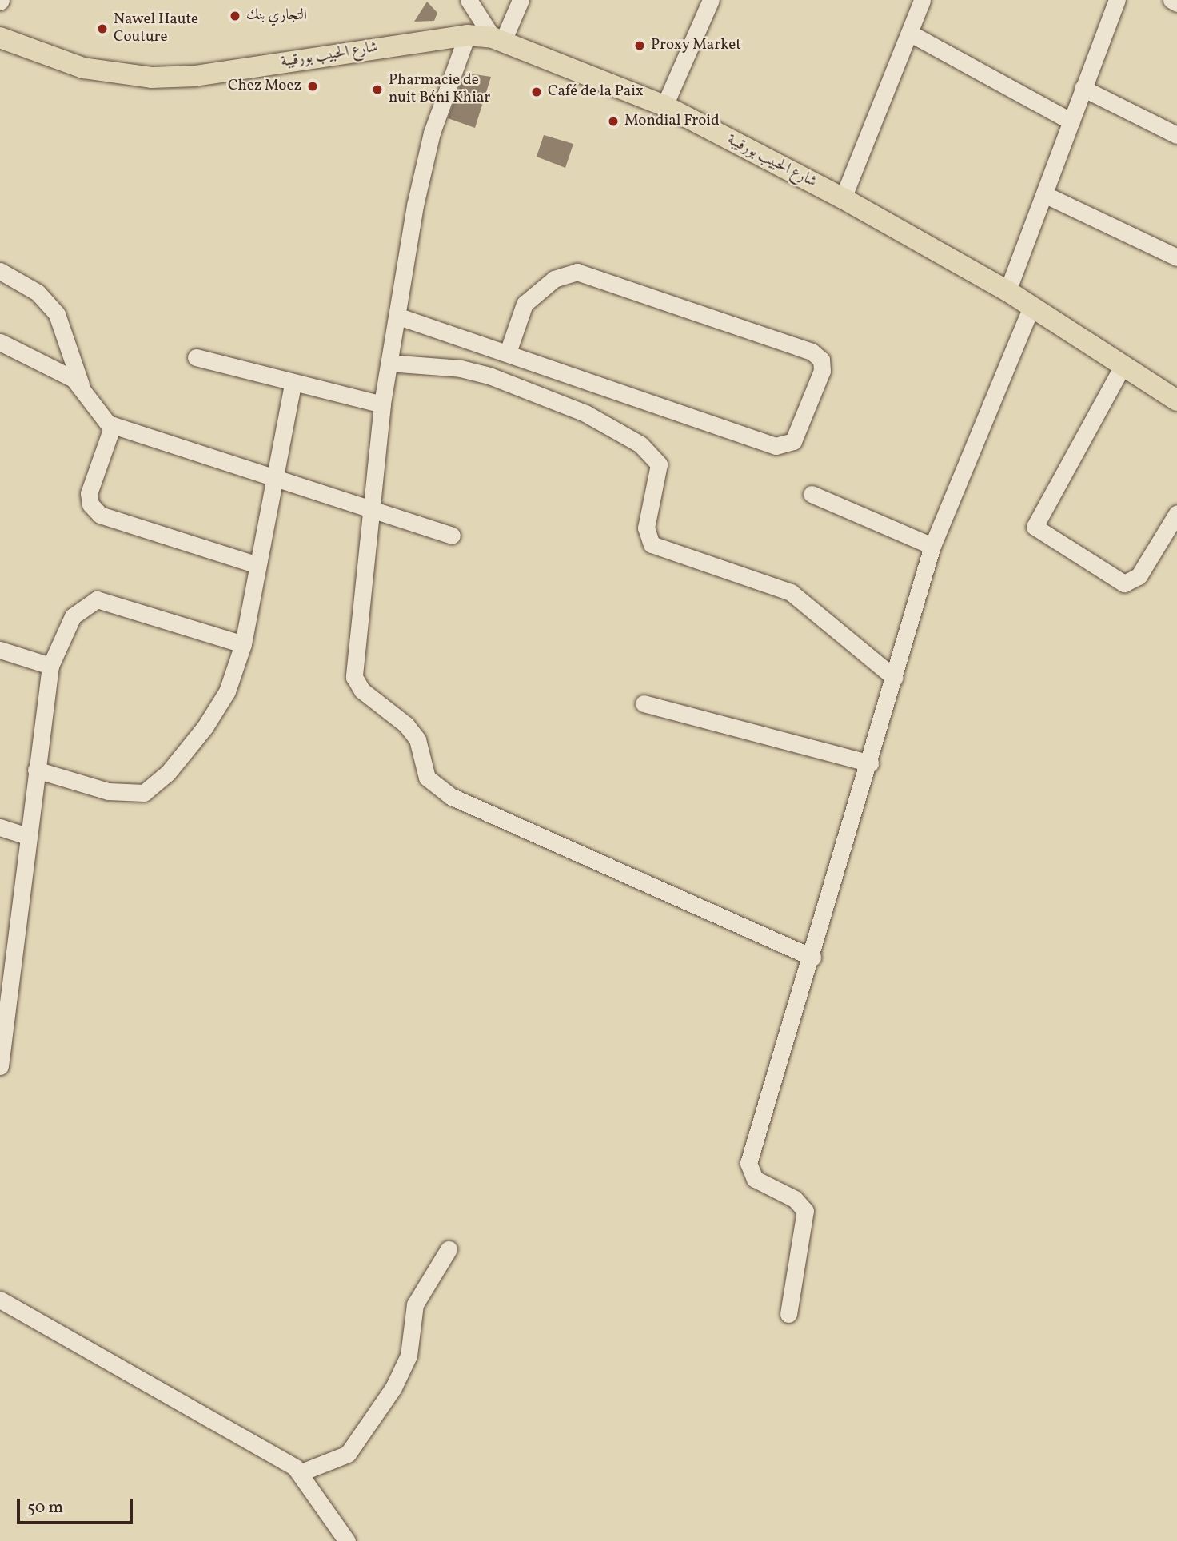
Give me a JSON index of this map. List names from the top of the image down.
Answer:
{
  "streets": {
    "main road": ["شارع الحبيب بورقيبة"]
  },
  "places": [
    "التجاري بنك",
    "Nawel Haute Couture",
    "Proxy Market",
    "Chez Moez",
    "Pharmacie de nuit Béni Khiar",
    "Café de la Paix",
    "Mondial Froid"
  ],
  "scale_bar": "50 m"
}
